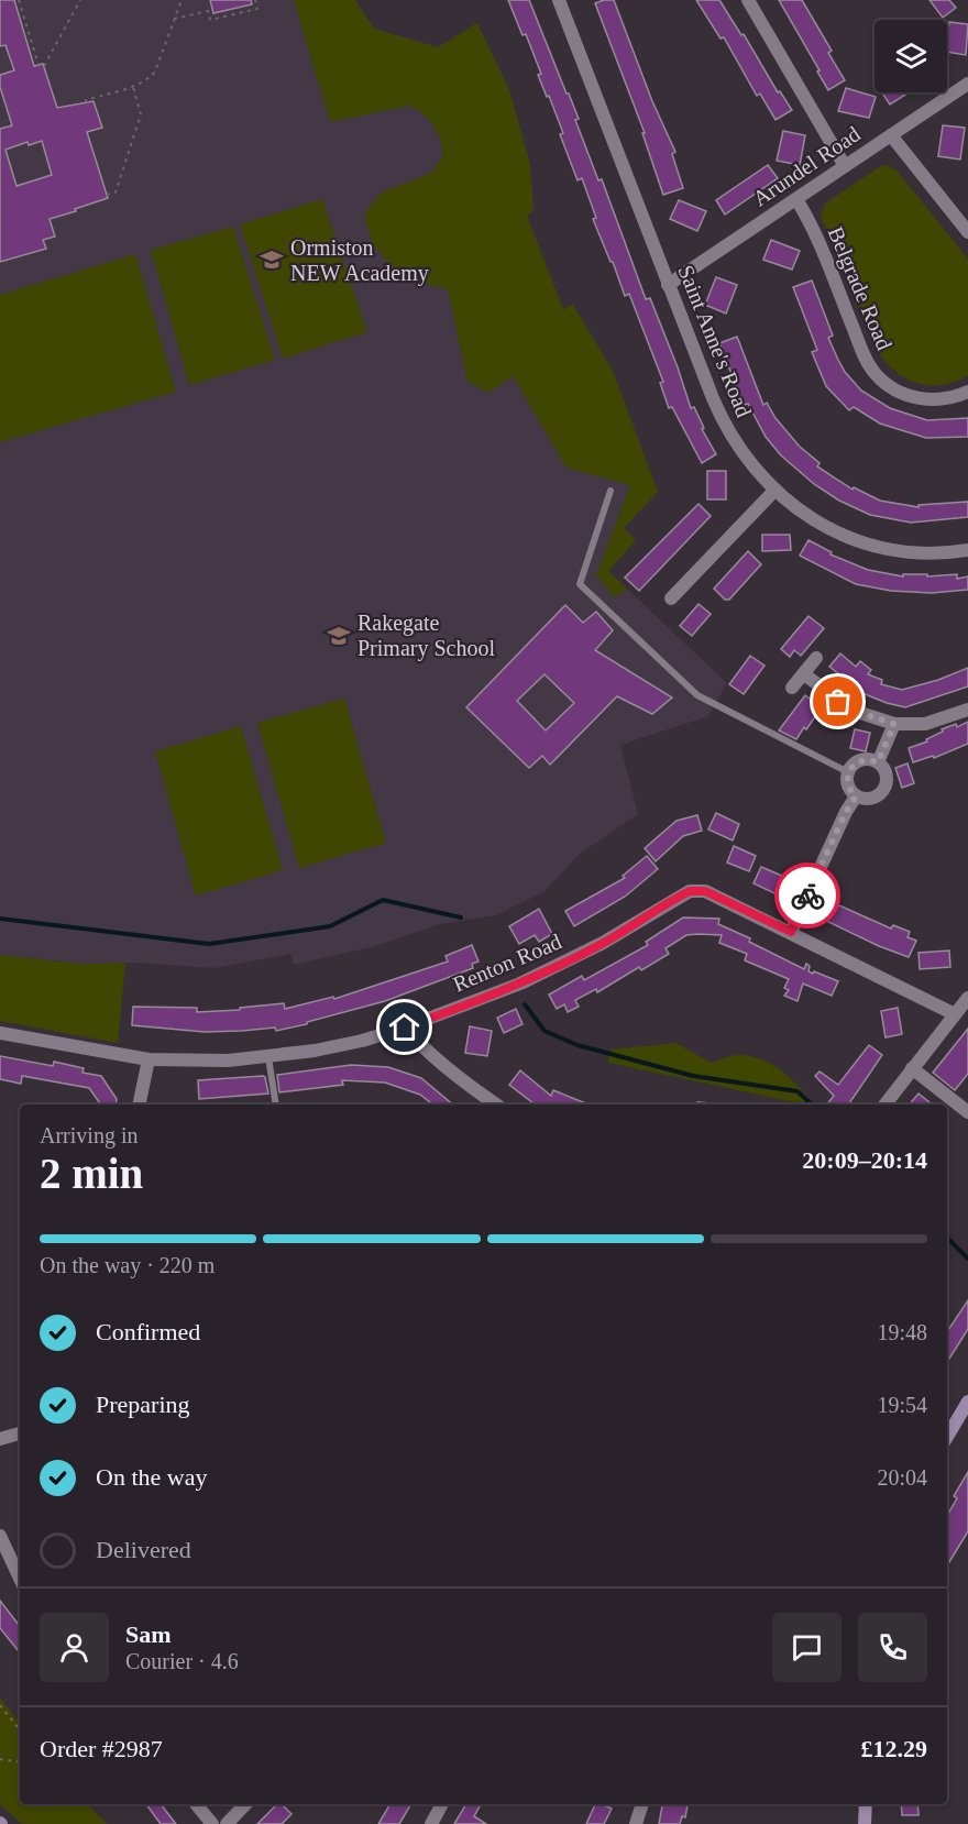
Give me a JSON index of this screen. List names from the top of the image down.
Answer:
{
  "streets": {
    "street": [
      "Arundel Road",
      "Belgrade Road",
      "Saint Anne's Road",
      "Renton Road"
    ]
  },
  "crossings": [
    ["Arundel Road", "Belgrade Road"],
    ["Arundel Road", "Saint Anne's Road"]
  ],
  "places": {
    "school or university": ["Ormiston NEW Academy", "Rakegate Primary School"]
  },
  "page": {
    "heading": ["2 min", "Arriving in", "20:09–20:14"],
    "panel": [
      "Sam",
      "Courier · 4.6",
      "Order #2987",
      "£12.29"
    ],
    "bar": "On the way · 220 m",
    "list": [
      ["Confirmed", "19:48"],
      ["Preparing", "19:54"],
      ["On the way", "20:04"],
      "Delivered"
    ]
  }
}
